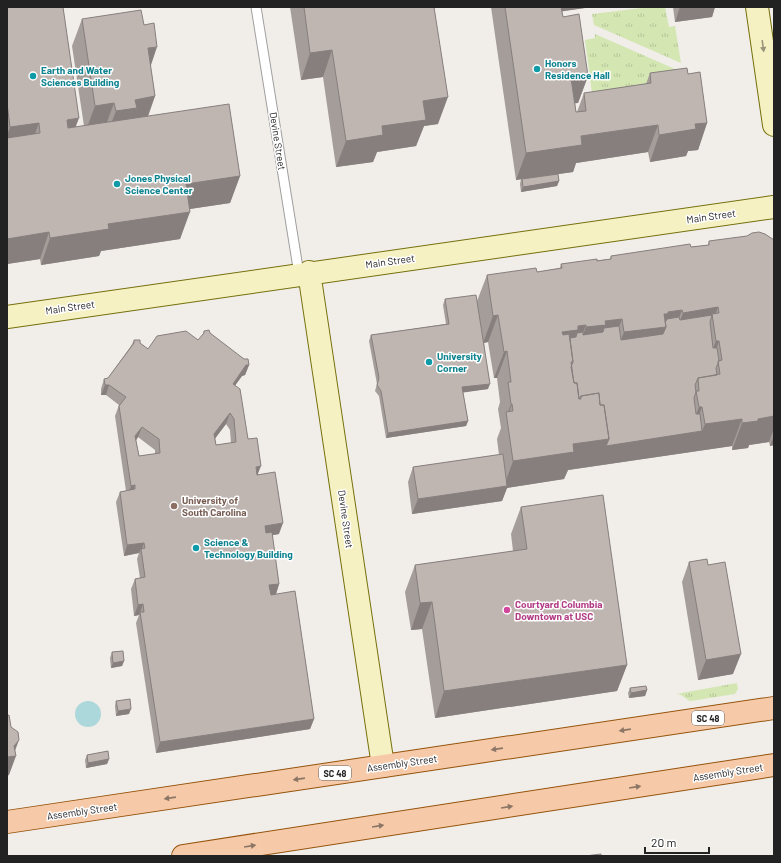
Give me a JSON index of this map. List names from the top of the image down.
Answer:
{
  "streets": {
    "main road": ["SC 48", "Assembly Street"],
    "street": ["Devine Street", "Main Street"]
  },
  "crossings": [
    ["Devine Street", "Main Street"],
    ["Devine Street", "Assembly Street"]
  ],
  "places": [
    "Honors Residence Hall",
    "Earth and Water Sciences Building",
    "Jones Physical Science Center",
    "University Corner",
    "University of South Carolina",
    "Science & Technology Building",
    "Courtyard Columbia Downtown at USC"
  ],
  "scale_bar": "20 m"
}
